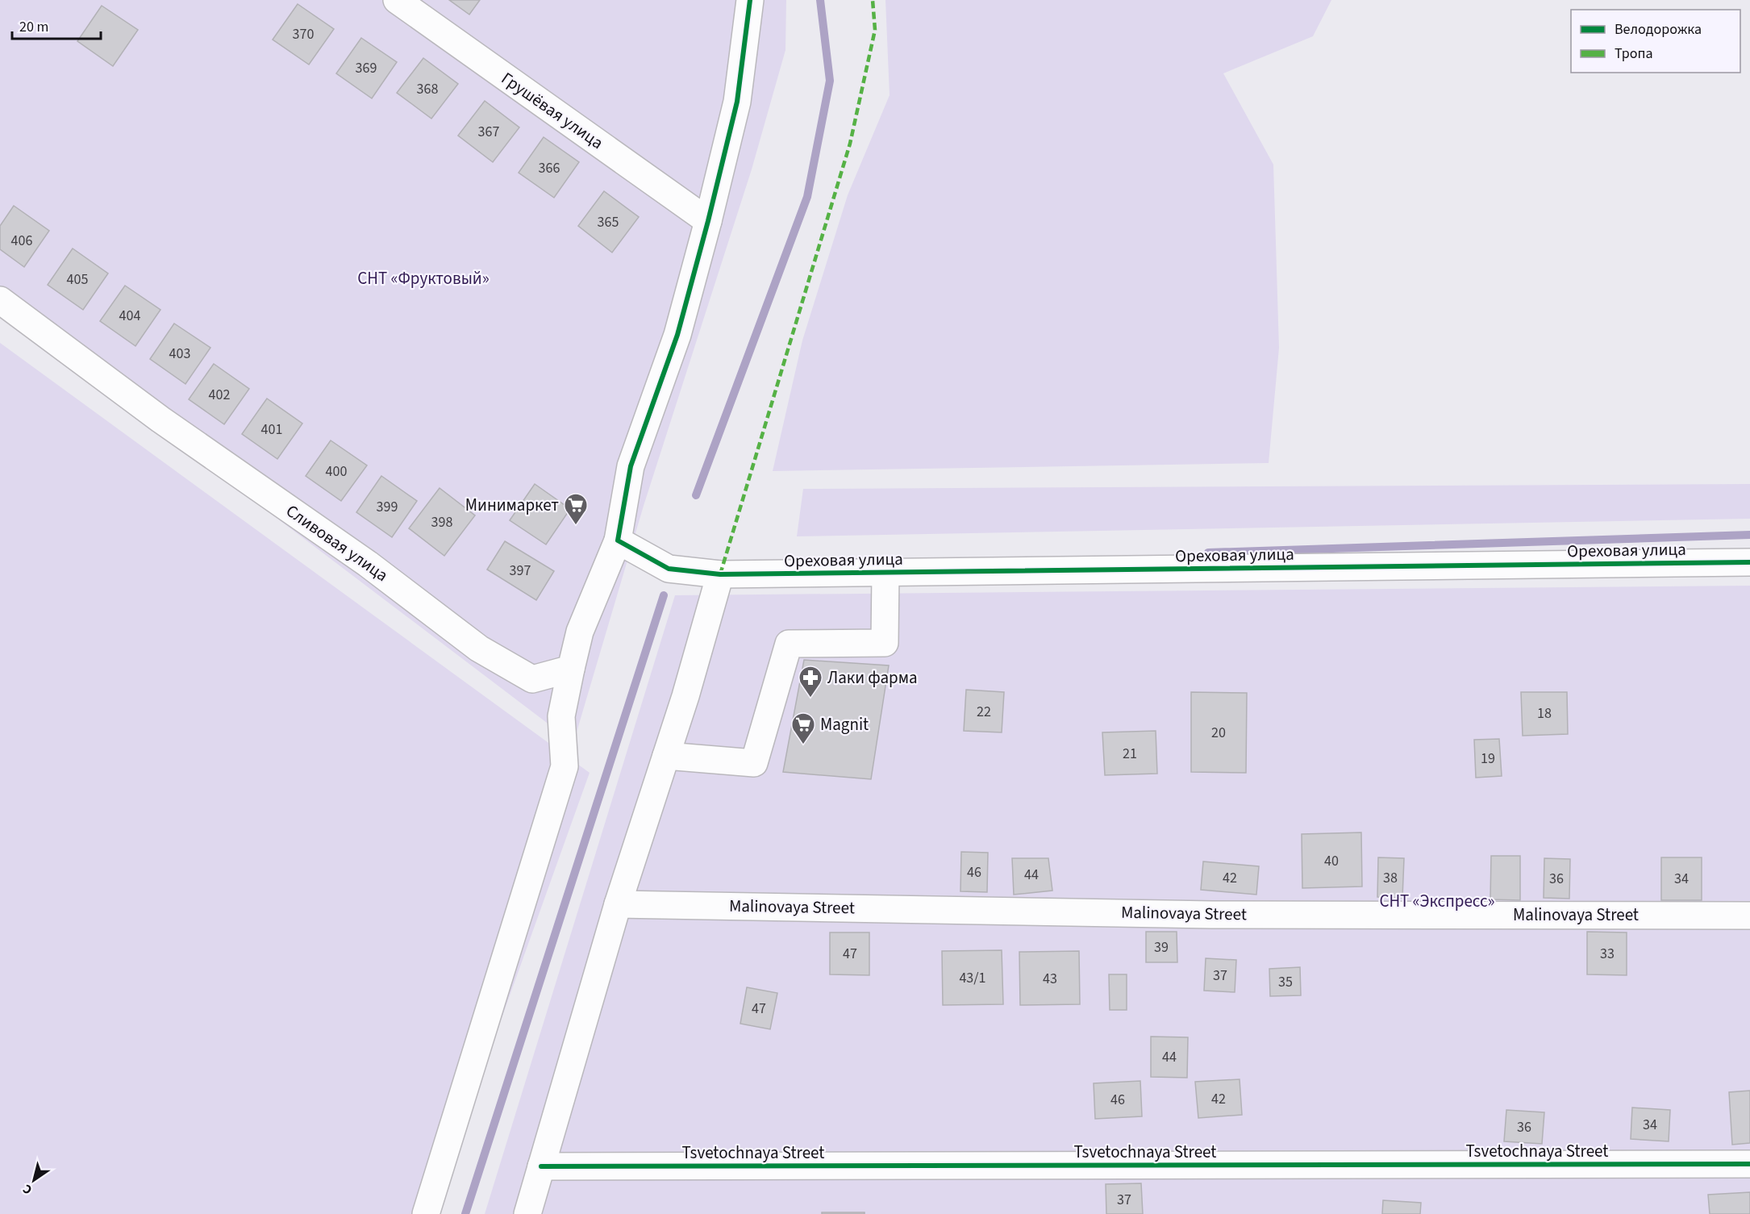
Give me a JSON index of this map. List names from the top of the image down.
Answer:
{
  "streets": {
    "street": [
      "Грушёвая улица",
      "Сливовая улица",
      "Ореховая улица",
      "Malinovaya Street",
      "Tsvetochnaya Street"
    ]
  },
  "parks": ["СНТ «Фруктовый»", "СНТ «Экспресс»"],
  "places": {
    "supermarket": ["Минимаркет", "Magnit"],
    "pharmacy": ["Лаки фарма"]
  },
  "house_numbers": [
    "370",
    "369",
    "368",
    "367",
    "366",
    "365",
    "406",
    "405",
    "404",
    "403",
    "402",
    "401",
    "400",
    "399",
    "398",
    "397",
    "22",
    "18",
    "20",
    "21",
    "19",
    "40",
    "46",
    "44",
    "42",
    "38",
    "36",
    "34",
    "39",
    "47",
    "33",
    "37",
    "43/1",
    "43",
    "35",
    "47",
    "44",
    "42",
    "46",
    "34",
    "36",
    "37"
  ],
  "legend": ["Велодорожка", "Тропа"],
  "scale_bar": "20 m",
  "north": "bottom left"
}
